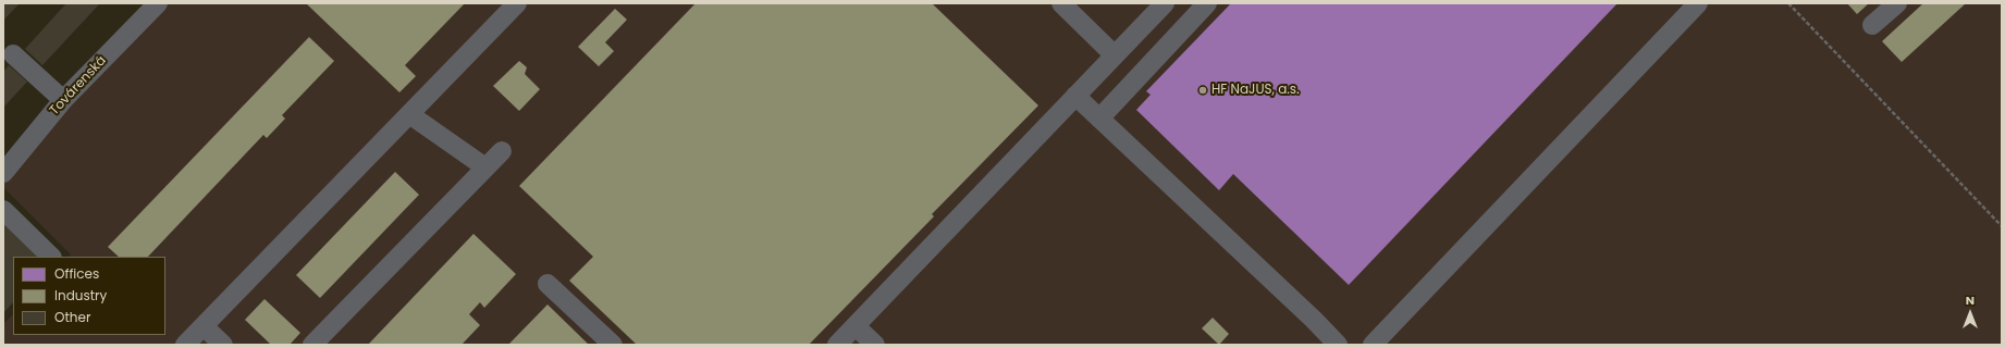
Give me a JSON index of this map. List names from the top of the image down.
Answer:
{
  "streets": {
    "lane": ["Továrenská"]
  },
  "places": ["HF NaJUS, a.s."],
  "legend": ["Offices", "Industry", "Other"],
  "north": "top"
}
